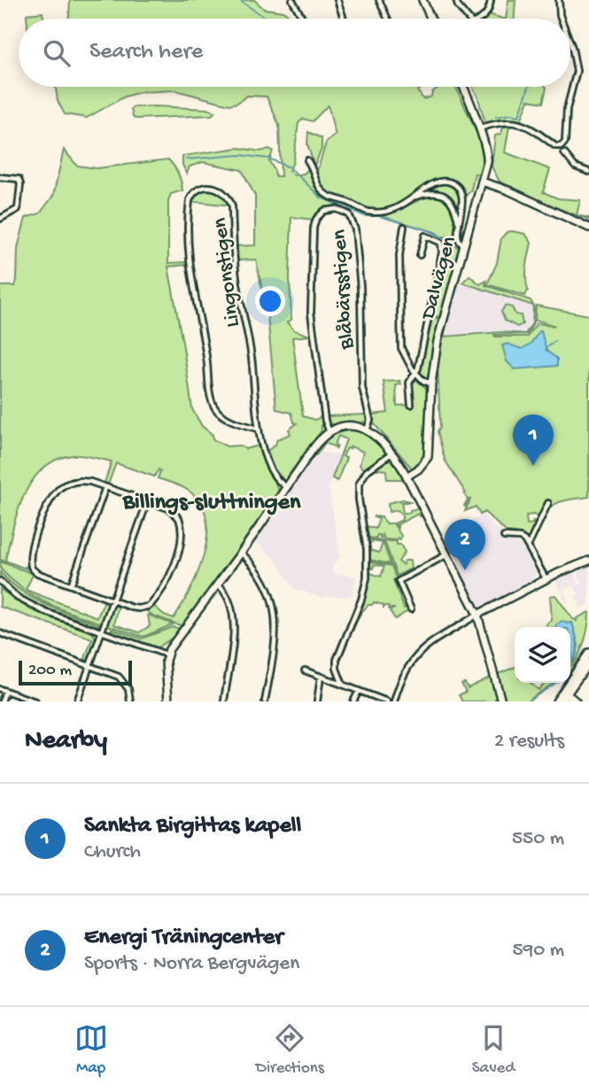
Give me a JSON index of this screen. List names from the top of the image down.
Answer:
{
  "streets": {
    "street": ["Lingonstigen", "Dalvägen", "Blåbärsstigen"]
  },
  "districts": ["Billings-sluttningen"],
  "scale_bar": "200 m",
  "page": {
    "search": "Search here",
    "pins": ["1", "2"],
    "scale": "200 m",
    "heading": ["Nearby", "2 results"],
    "list": [
      {
        "mark": "1",
        "name": "Sankta Birgittas kapell",
        "note": "Church",
        "value": "550 m"
      },
      {
        "mark": "2",
        "name": "Energi Träningcenter",
        "note": "Sports · Norra Bergvägen",
        "value": "590 m"
      }
    ],
    "nav": ["Map", "Directions", "Saved"]
  }
}
